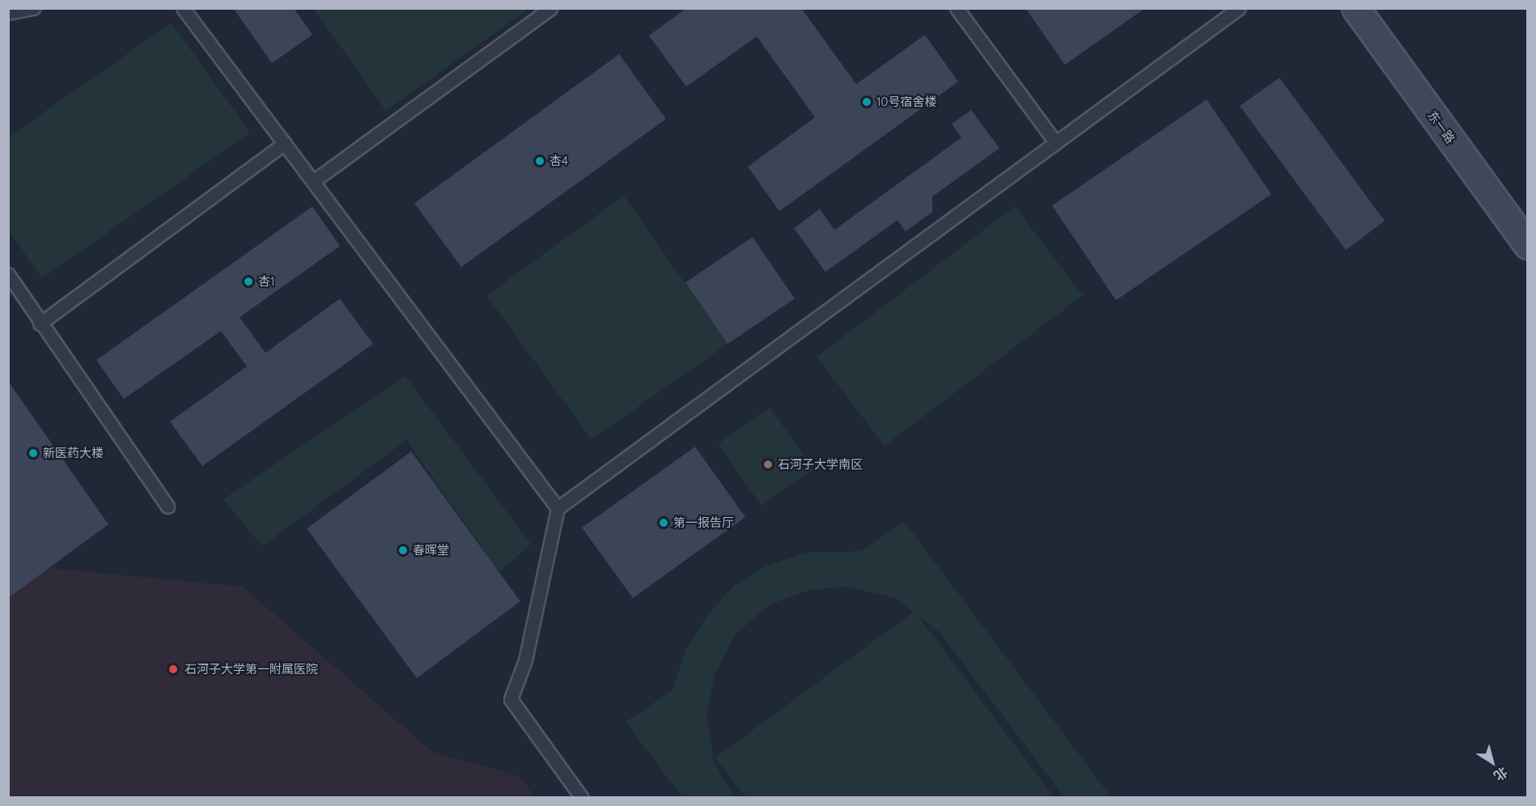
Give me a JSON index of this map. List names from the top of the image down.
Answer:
{
  "streets": {
    "main road": ["东一路"]
  },
  "places": [
    "10号宿舍楼",
    "杏4",
    "杏1",
    "新医药大楼",
    "石河子大学南区",
    "第一报告厅",
    "春晖堂",
    "石河子大学第一附属医院"
  ],
  "north": "bottom right"
}
